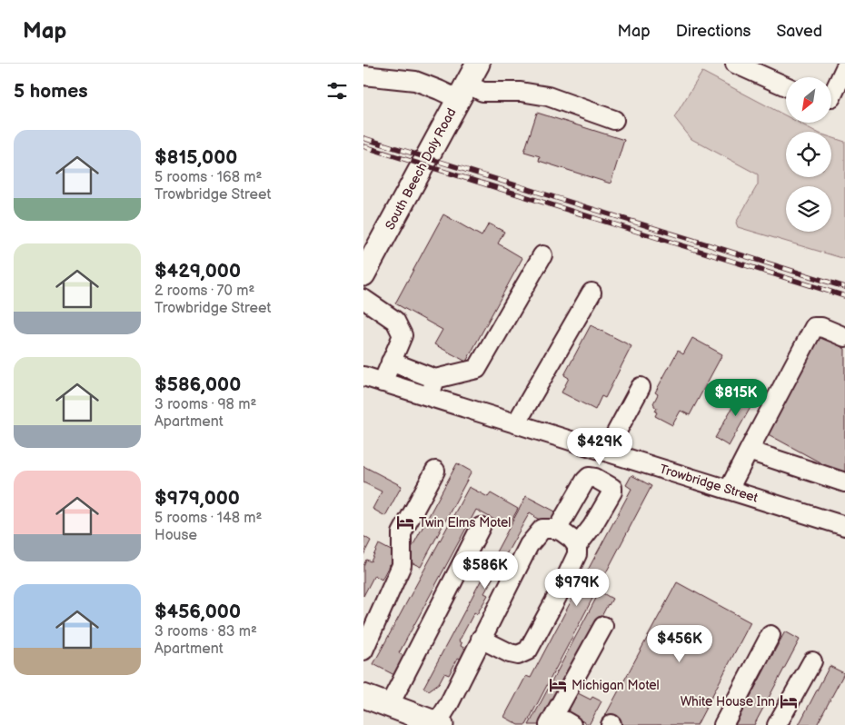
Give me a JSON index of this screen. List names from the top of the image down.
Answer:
{
  "streets": {
    "main road": ["South Beech Daly Road"],
    "street": ["Trowbridge Street"]
  },
  "places": {
    "hotel": ["Twin Elms Motel", "Michigan Motel", "White House Inn"]
  },
  "north": "bottom left",
  "page": {
    "header": "Map",
    "nav": ["Map", "Directions", "Saved"],
    "heading": "5 homes",
    "list": [
      {
        "name": "$815,000",
        "note": "5 rooms · 168 m² · Trowbridge Street"
      },
      {
        "name": "$429,000",
        "note": "2 rooms · 70 m² · Trowbridge Street"
      },
      {
        "name": "$586,000",
        "note": "3 rooms · 98 m² · Apartment"
      },
      {
        "name": "$979,000",
        "note": "5 rooms · 148 m² · House"
      },
      {
        "name": "$456,000",
        "note": "3 rooms · 83 m² · Apartment"
      }
    ],
    "price": [
      "$815K",
      "$429K",
      "$586K",
      "$979K",
      "$456K"
    ]
  }
}
